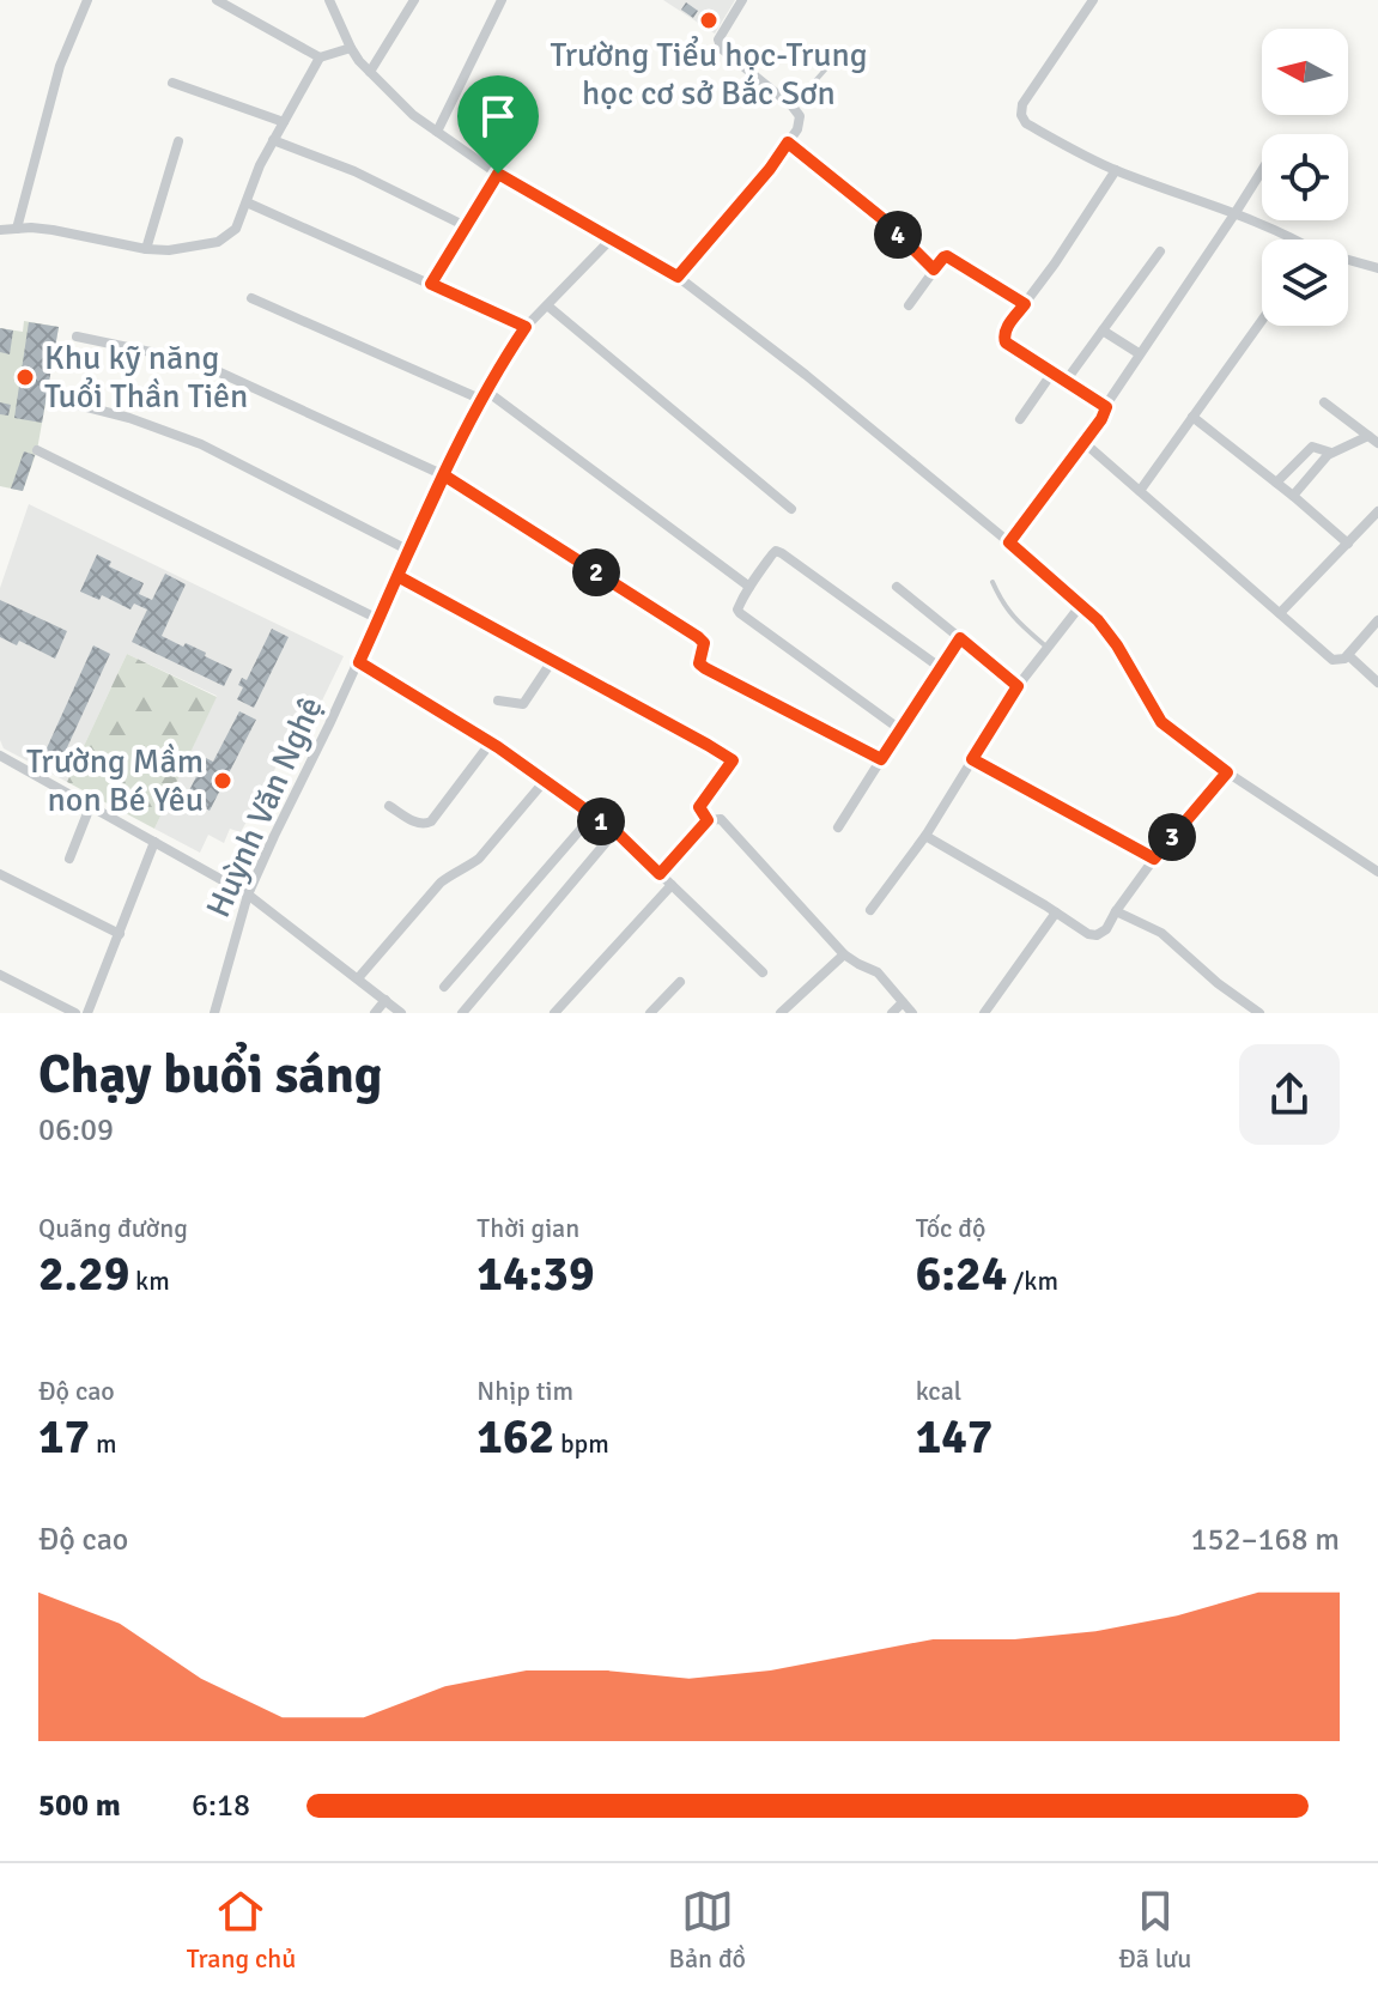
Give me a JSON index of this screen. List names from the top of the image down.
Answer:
{
  "streets": {
    "street": ["Huỳnh Văn Nghệ"]
  },
  "places": ["Trường Tiểu học-Trung học cơ sở Bắc Sơn", "Khu kỹ năng Tuổi Thần Tiên", "Trường Mầm non Bé Yêu"],
  "north": "left",
  "page": {
    "pins": [
      "4",
      "2",
      "1",
      "3"
    ],
    "heading": ["Chạy buổi sáng", "06:09"],
    "stats": [
      ["Quãng đường", "2.29 km"],
      ["Thời gian", "14:39"],
      ["Tốc độ", "6:24 /km"],
      ["Độ cao", "17 m"],
      ["Nhịp tim", "162 bpm"],
      ["kcal", "147"]
    ],
    "chart": ["Độ cao", "152–168 m"],
    "list": [
      {
        "name": "500 m",
        "note": "6:18"
      }
    ],
    "tabs": ["Trang chủ", "Bản đồ", "Đã lưu"]
  }
}
